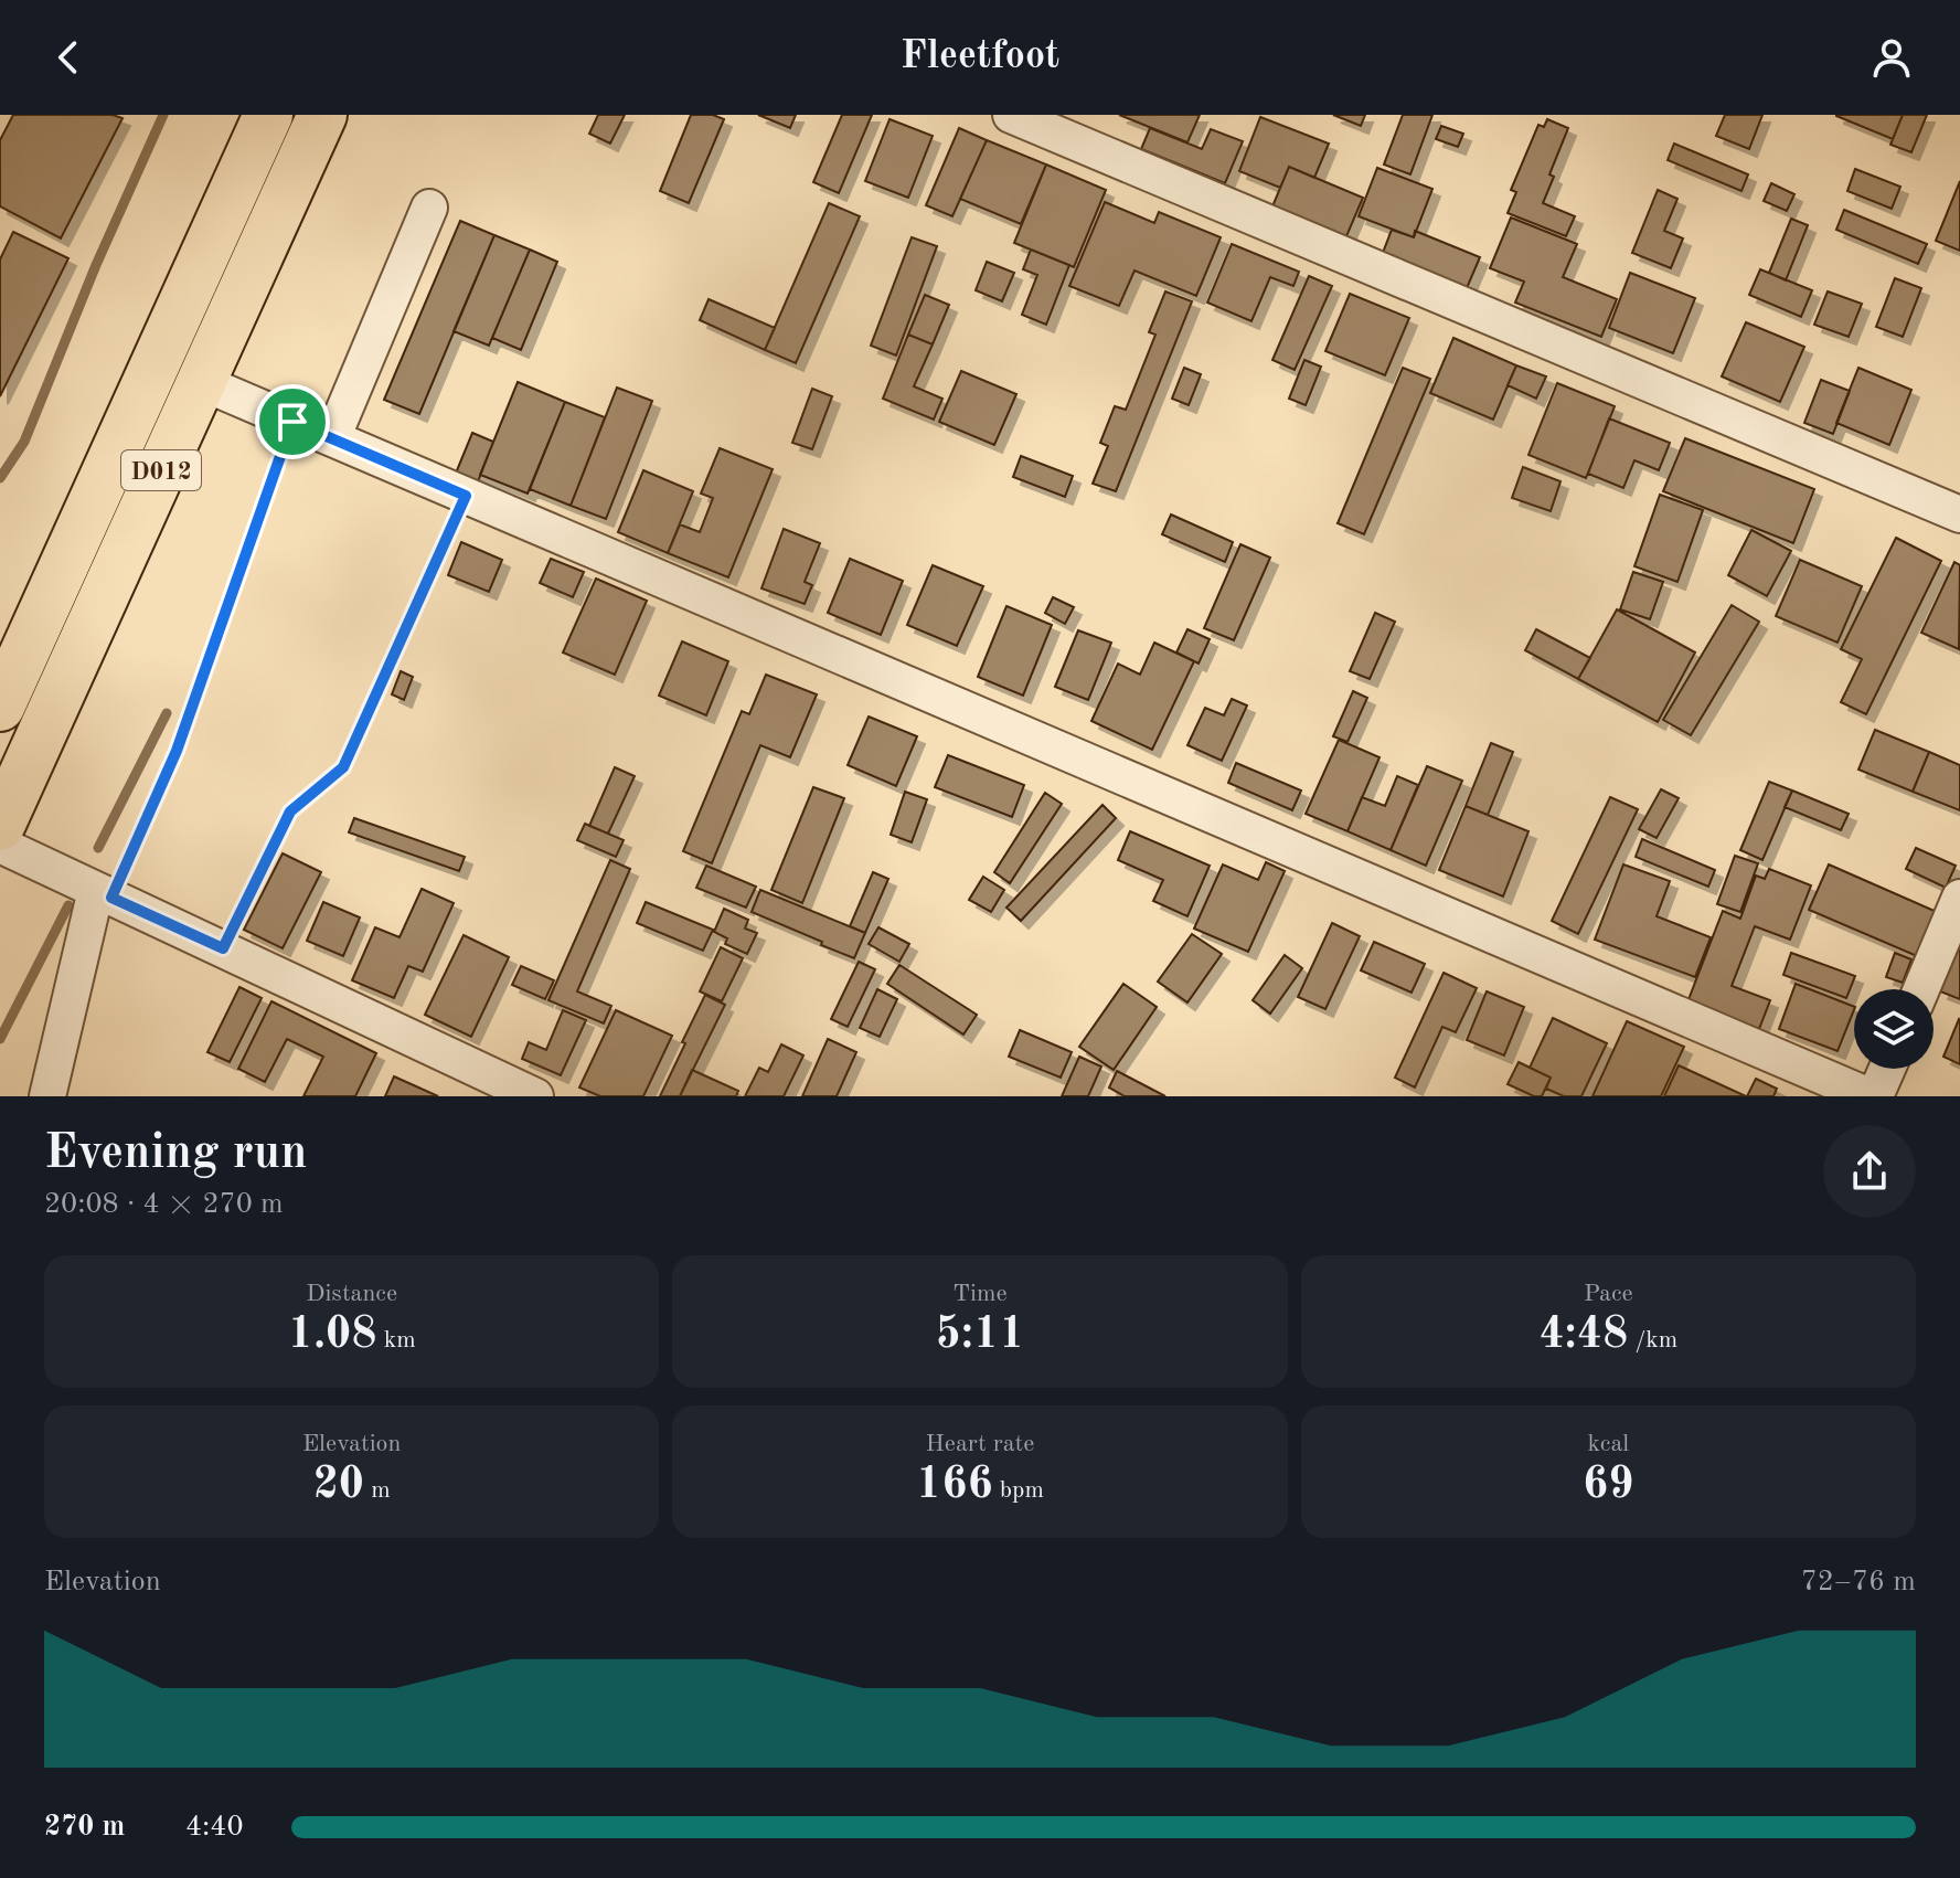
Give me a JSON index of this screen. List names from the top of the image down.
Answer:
{
  "streets": {
    "highway": ["D012"]
  },
  "page": {
    "header": "Fleetfoot",
    "heading": ["Evening run", "20:08 · 4 × 270 m"],
    "stats": [
      ["Distance", "1.08 km"],
      ["Time", "5:11"],
      ["Pace", "4:48 /km"],
      ["Elevation", "20 m"],
      ["Heart rate", "166 bpm"],
      ["kcal", "69"]
    ],
    "chart": ["Elevation", "72–76 m"],
    "list": [
      {
        "name": "270 m",
        "note": "4:40"
      }
    ]
  }
}
